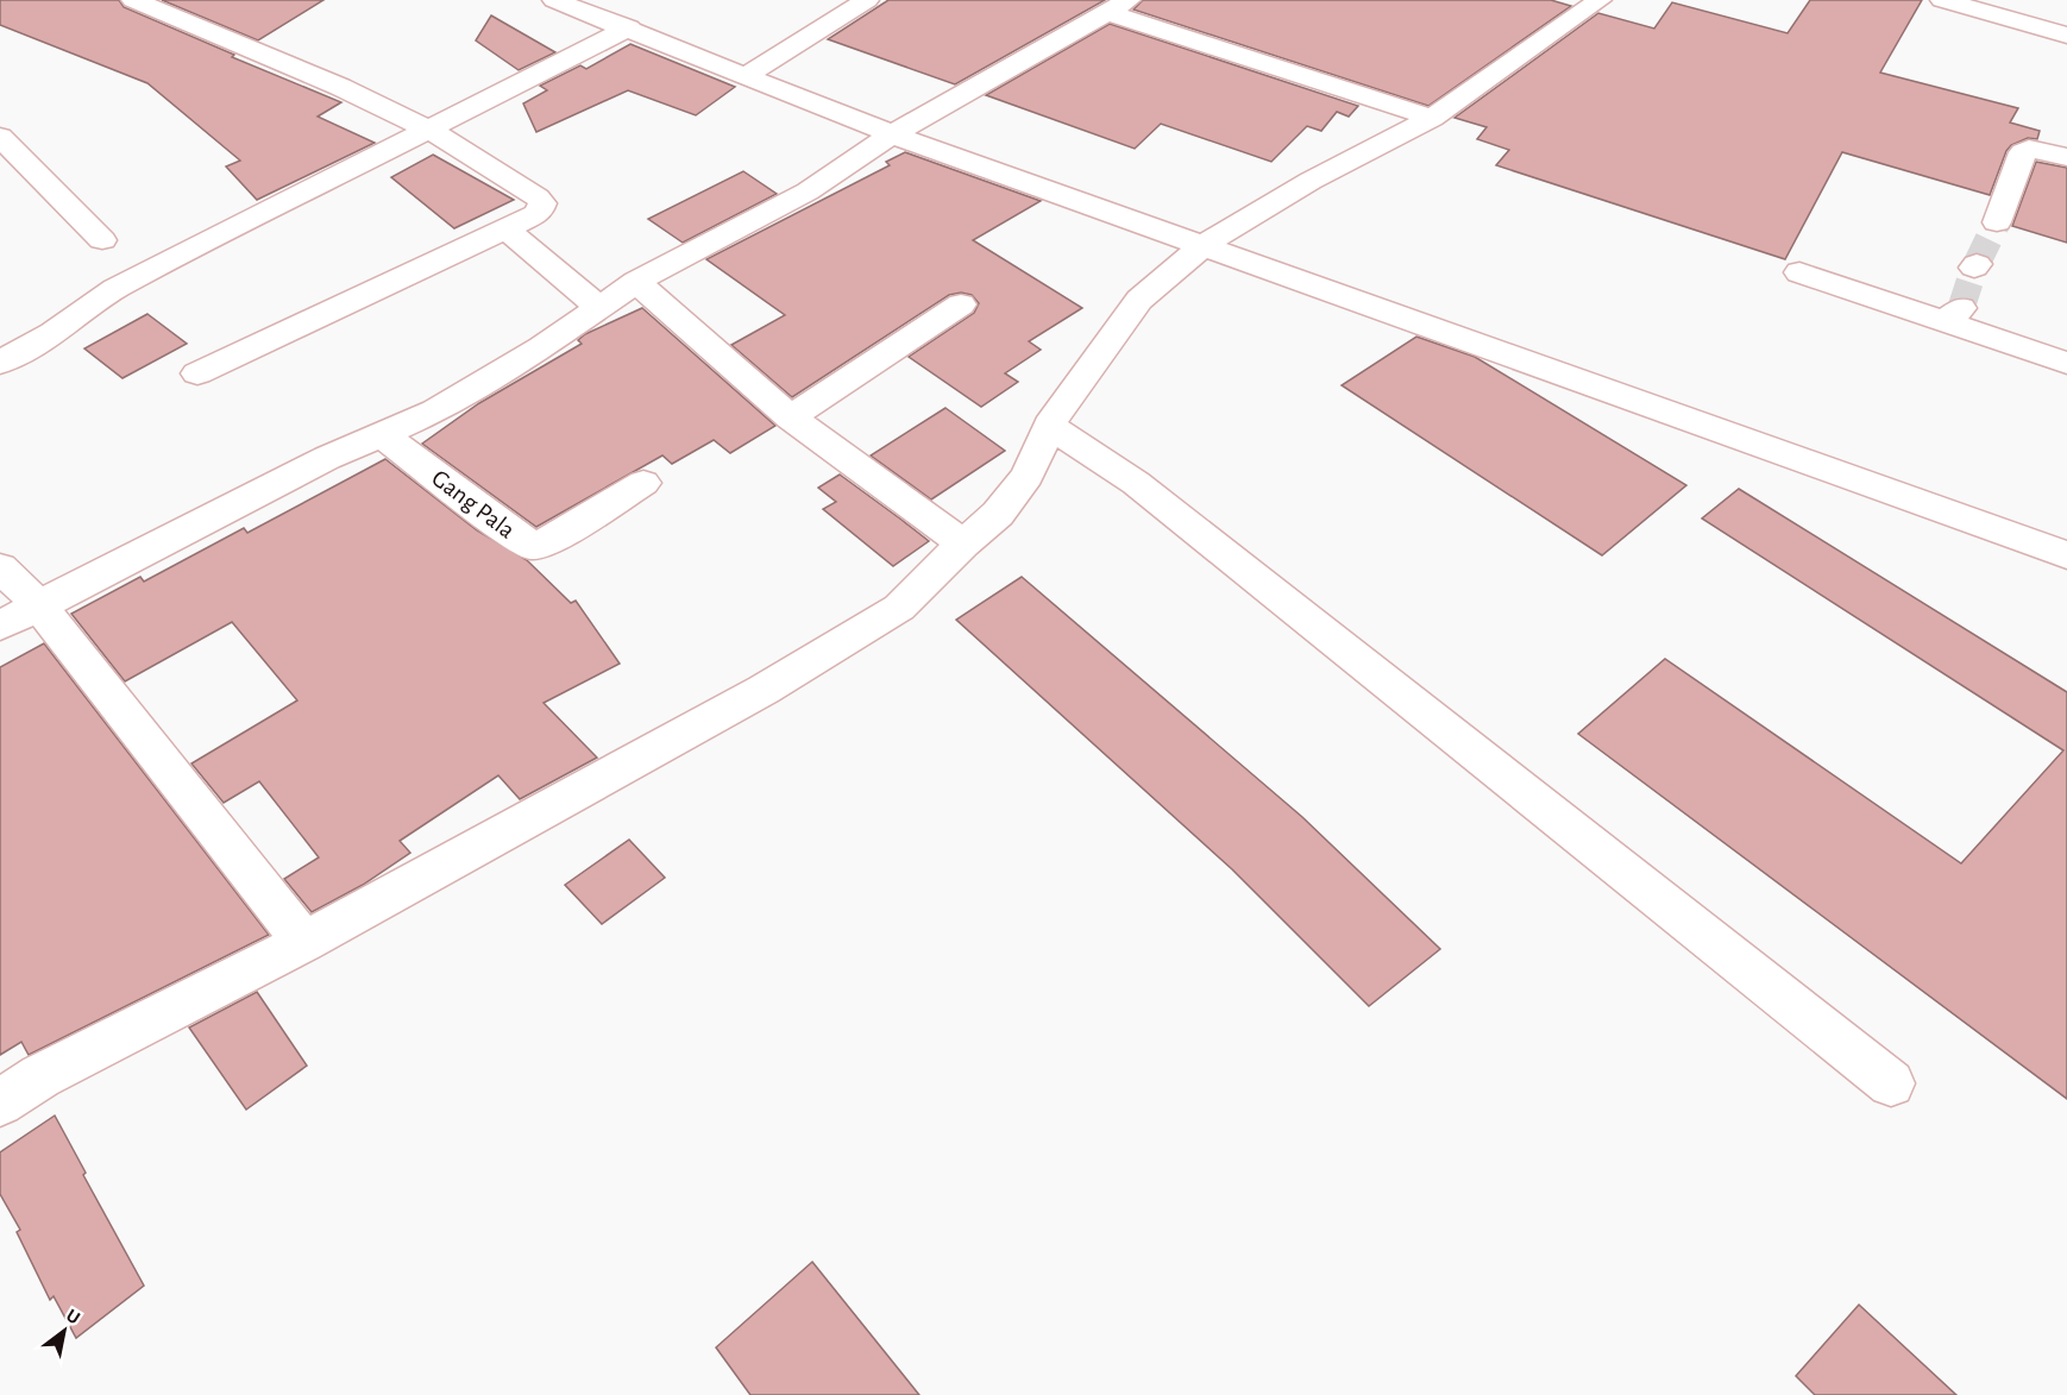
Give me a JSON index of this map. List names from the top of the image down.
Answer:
{
  "streets": {
    "street": ["Gang Pala"]
  },
  "north": "top right"
}
